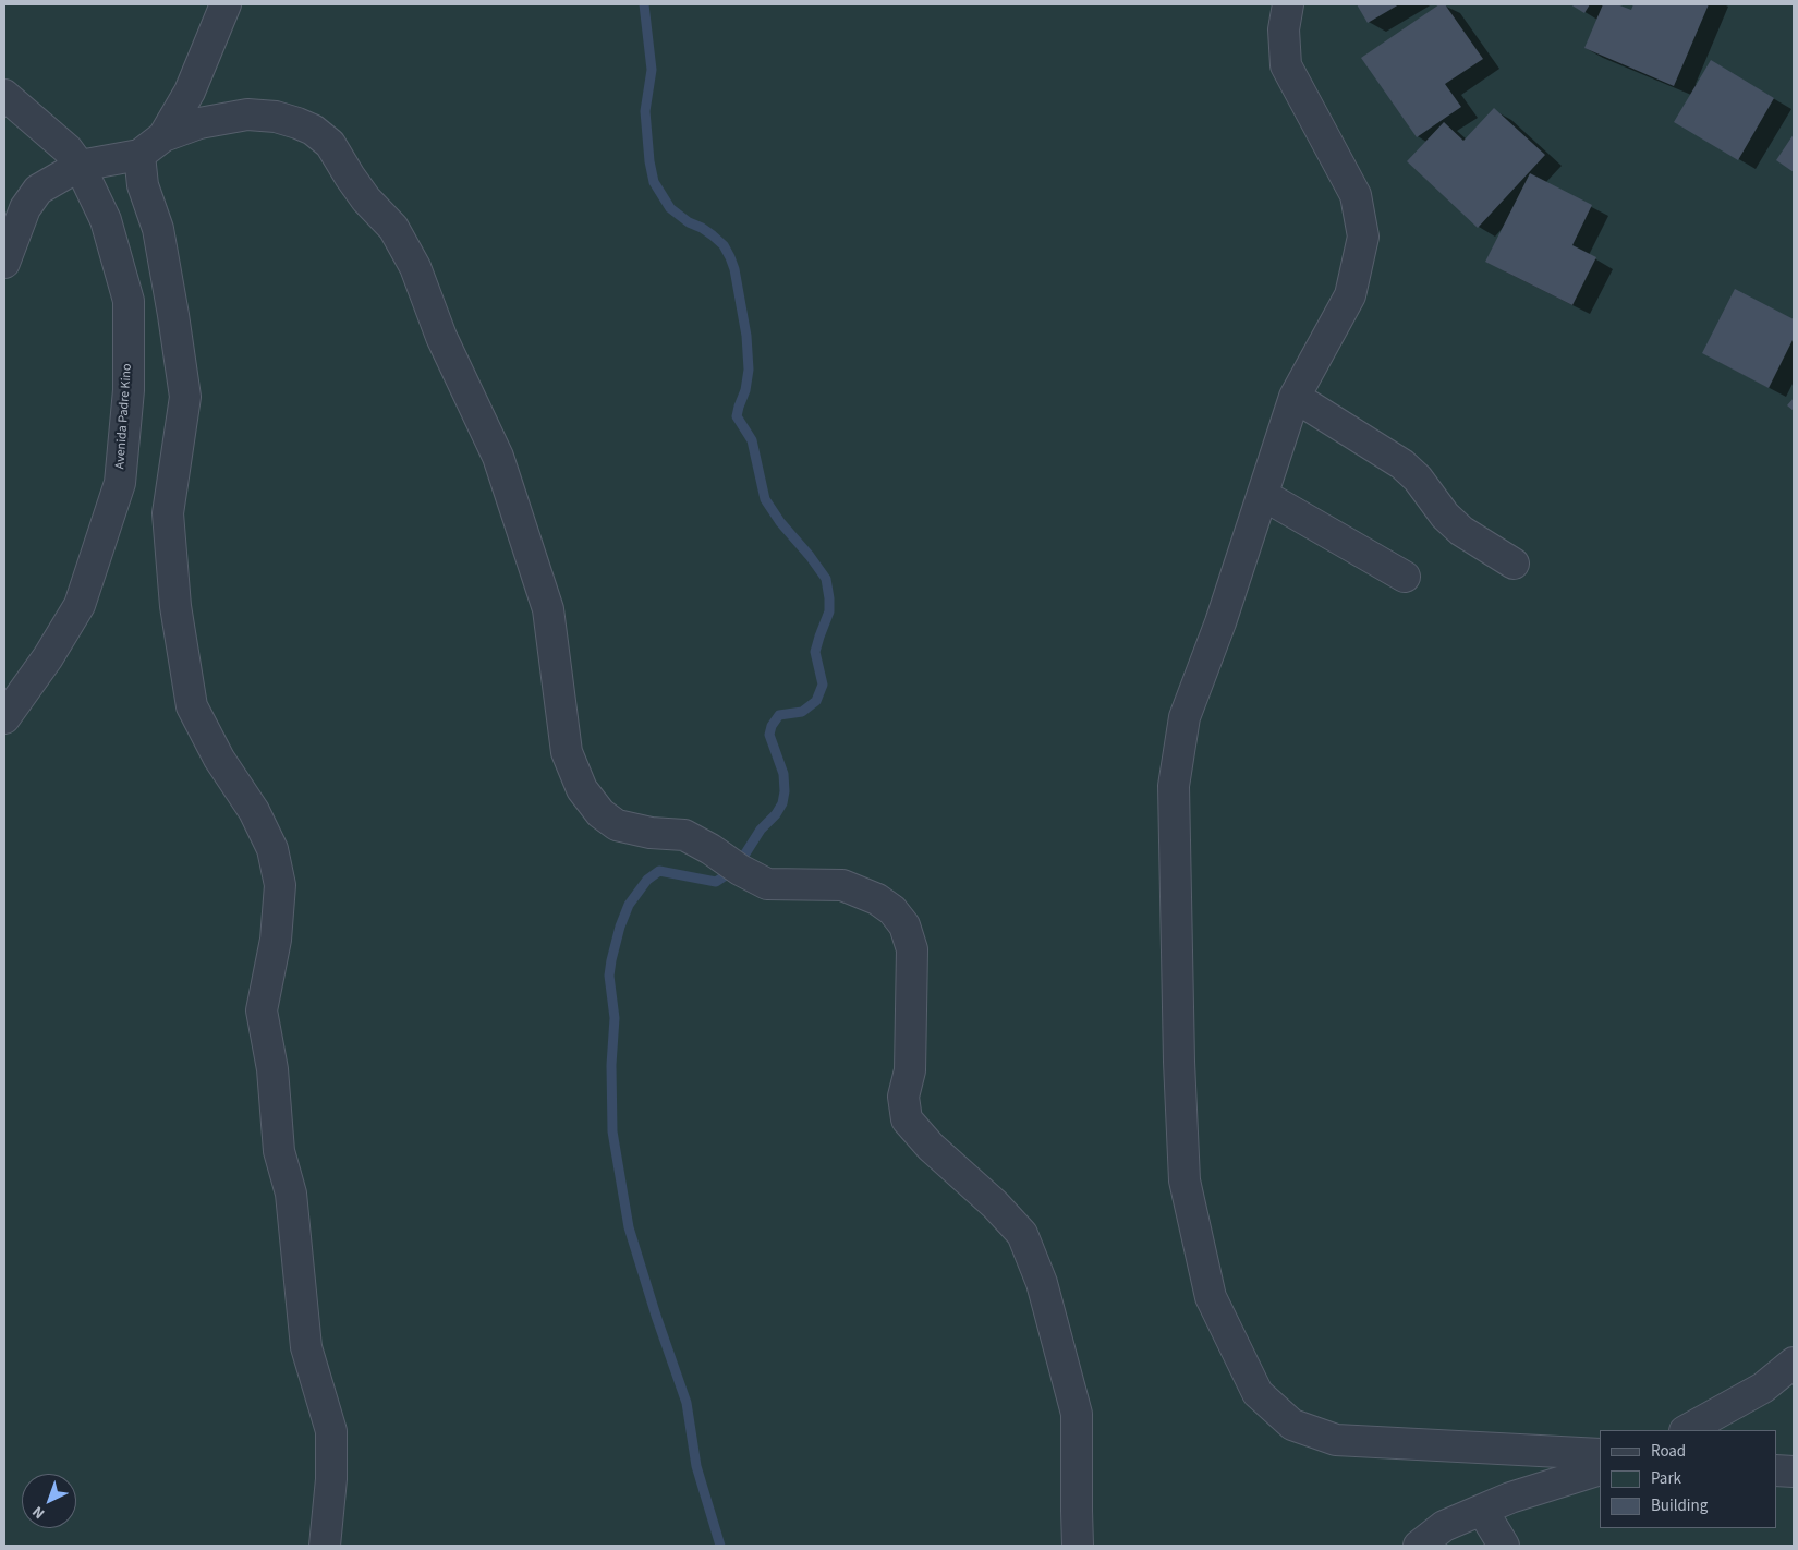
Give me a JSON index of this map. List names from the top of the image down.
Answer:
{
  "streets": {
    "street": ["Avenida Padre Kino"]
  },
  "legend": ["Road", "Park", "Building"],
  "north": "bottom left"
}
